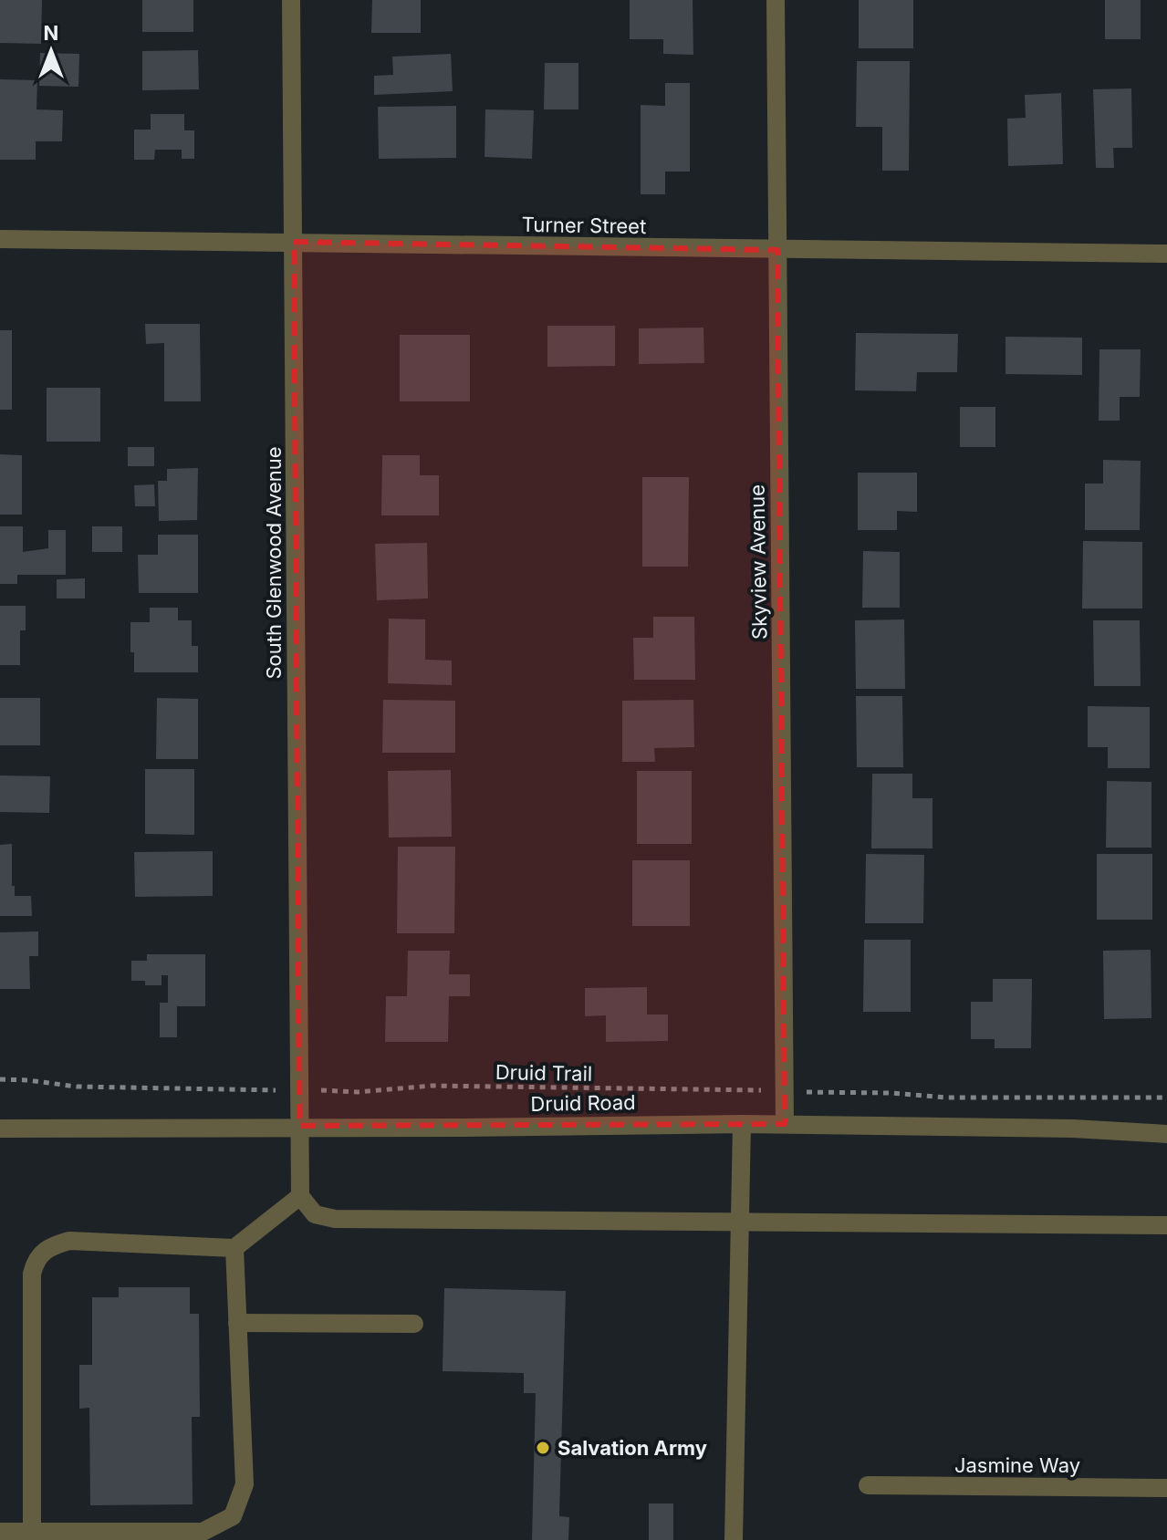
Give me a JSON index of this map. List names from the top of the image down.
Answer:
{
  "streets": {
    "street": [
      "Turner Street",
      "Skyview Avenue",
      "South Glenwood Avenue",
      "Druid Road",
      "Jasmine Way"
    ],
    "path": ["Druid Trail"]
  },
  "crossings": [
    ["Turner Street", "Skyview Avenue"],
    ["Turner Street", "South Glenwood Avenue"],
    ["Skyview Avenue", "Druid Road"],
    ["South Glenwood Avenue", "Druid Road"]
  ],
  "places": ["Salvation Army"],
  "north": "top"
}
